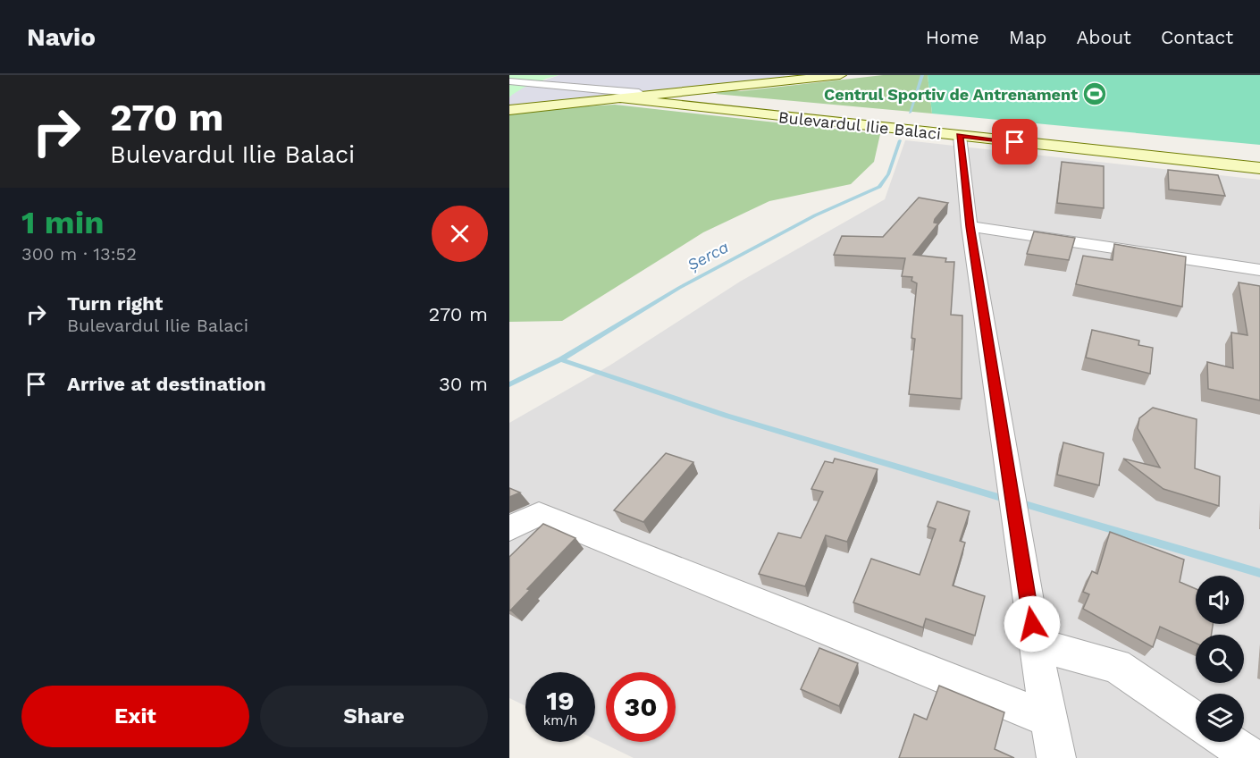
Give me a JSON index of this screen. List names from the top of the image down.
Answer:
{
  "streets": {
    "main road": ["Bulevardul Ilie Balaci"]
  },
  "water": ["Șerca"],
  "places": {
    "sports": ["Centrul Sportiv de Antrenament"]
  },
  "page": {
    "header": "Navio",
    "nav": [
      "Home",
      "Map",
      "About",
      "Contact"
    ],
    "turn": ["270 m", "Bulevardul Ilie Balaci"],
    "heading": ["1 min", "300 m · 13:52"],
    "list": [
      {
        "name": "Turn right",
        "note": "Bulevardul Ilie Balaci",
        "value": "270 m"
      },
      {
        "name": "Arrive at destination",
        "value": "30 m"
      }
    ],
    "speed": "19 km/h",
    "limit": "30",
    "buttons": ["Exit", "Share"]
  }
}
